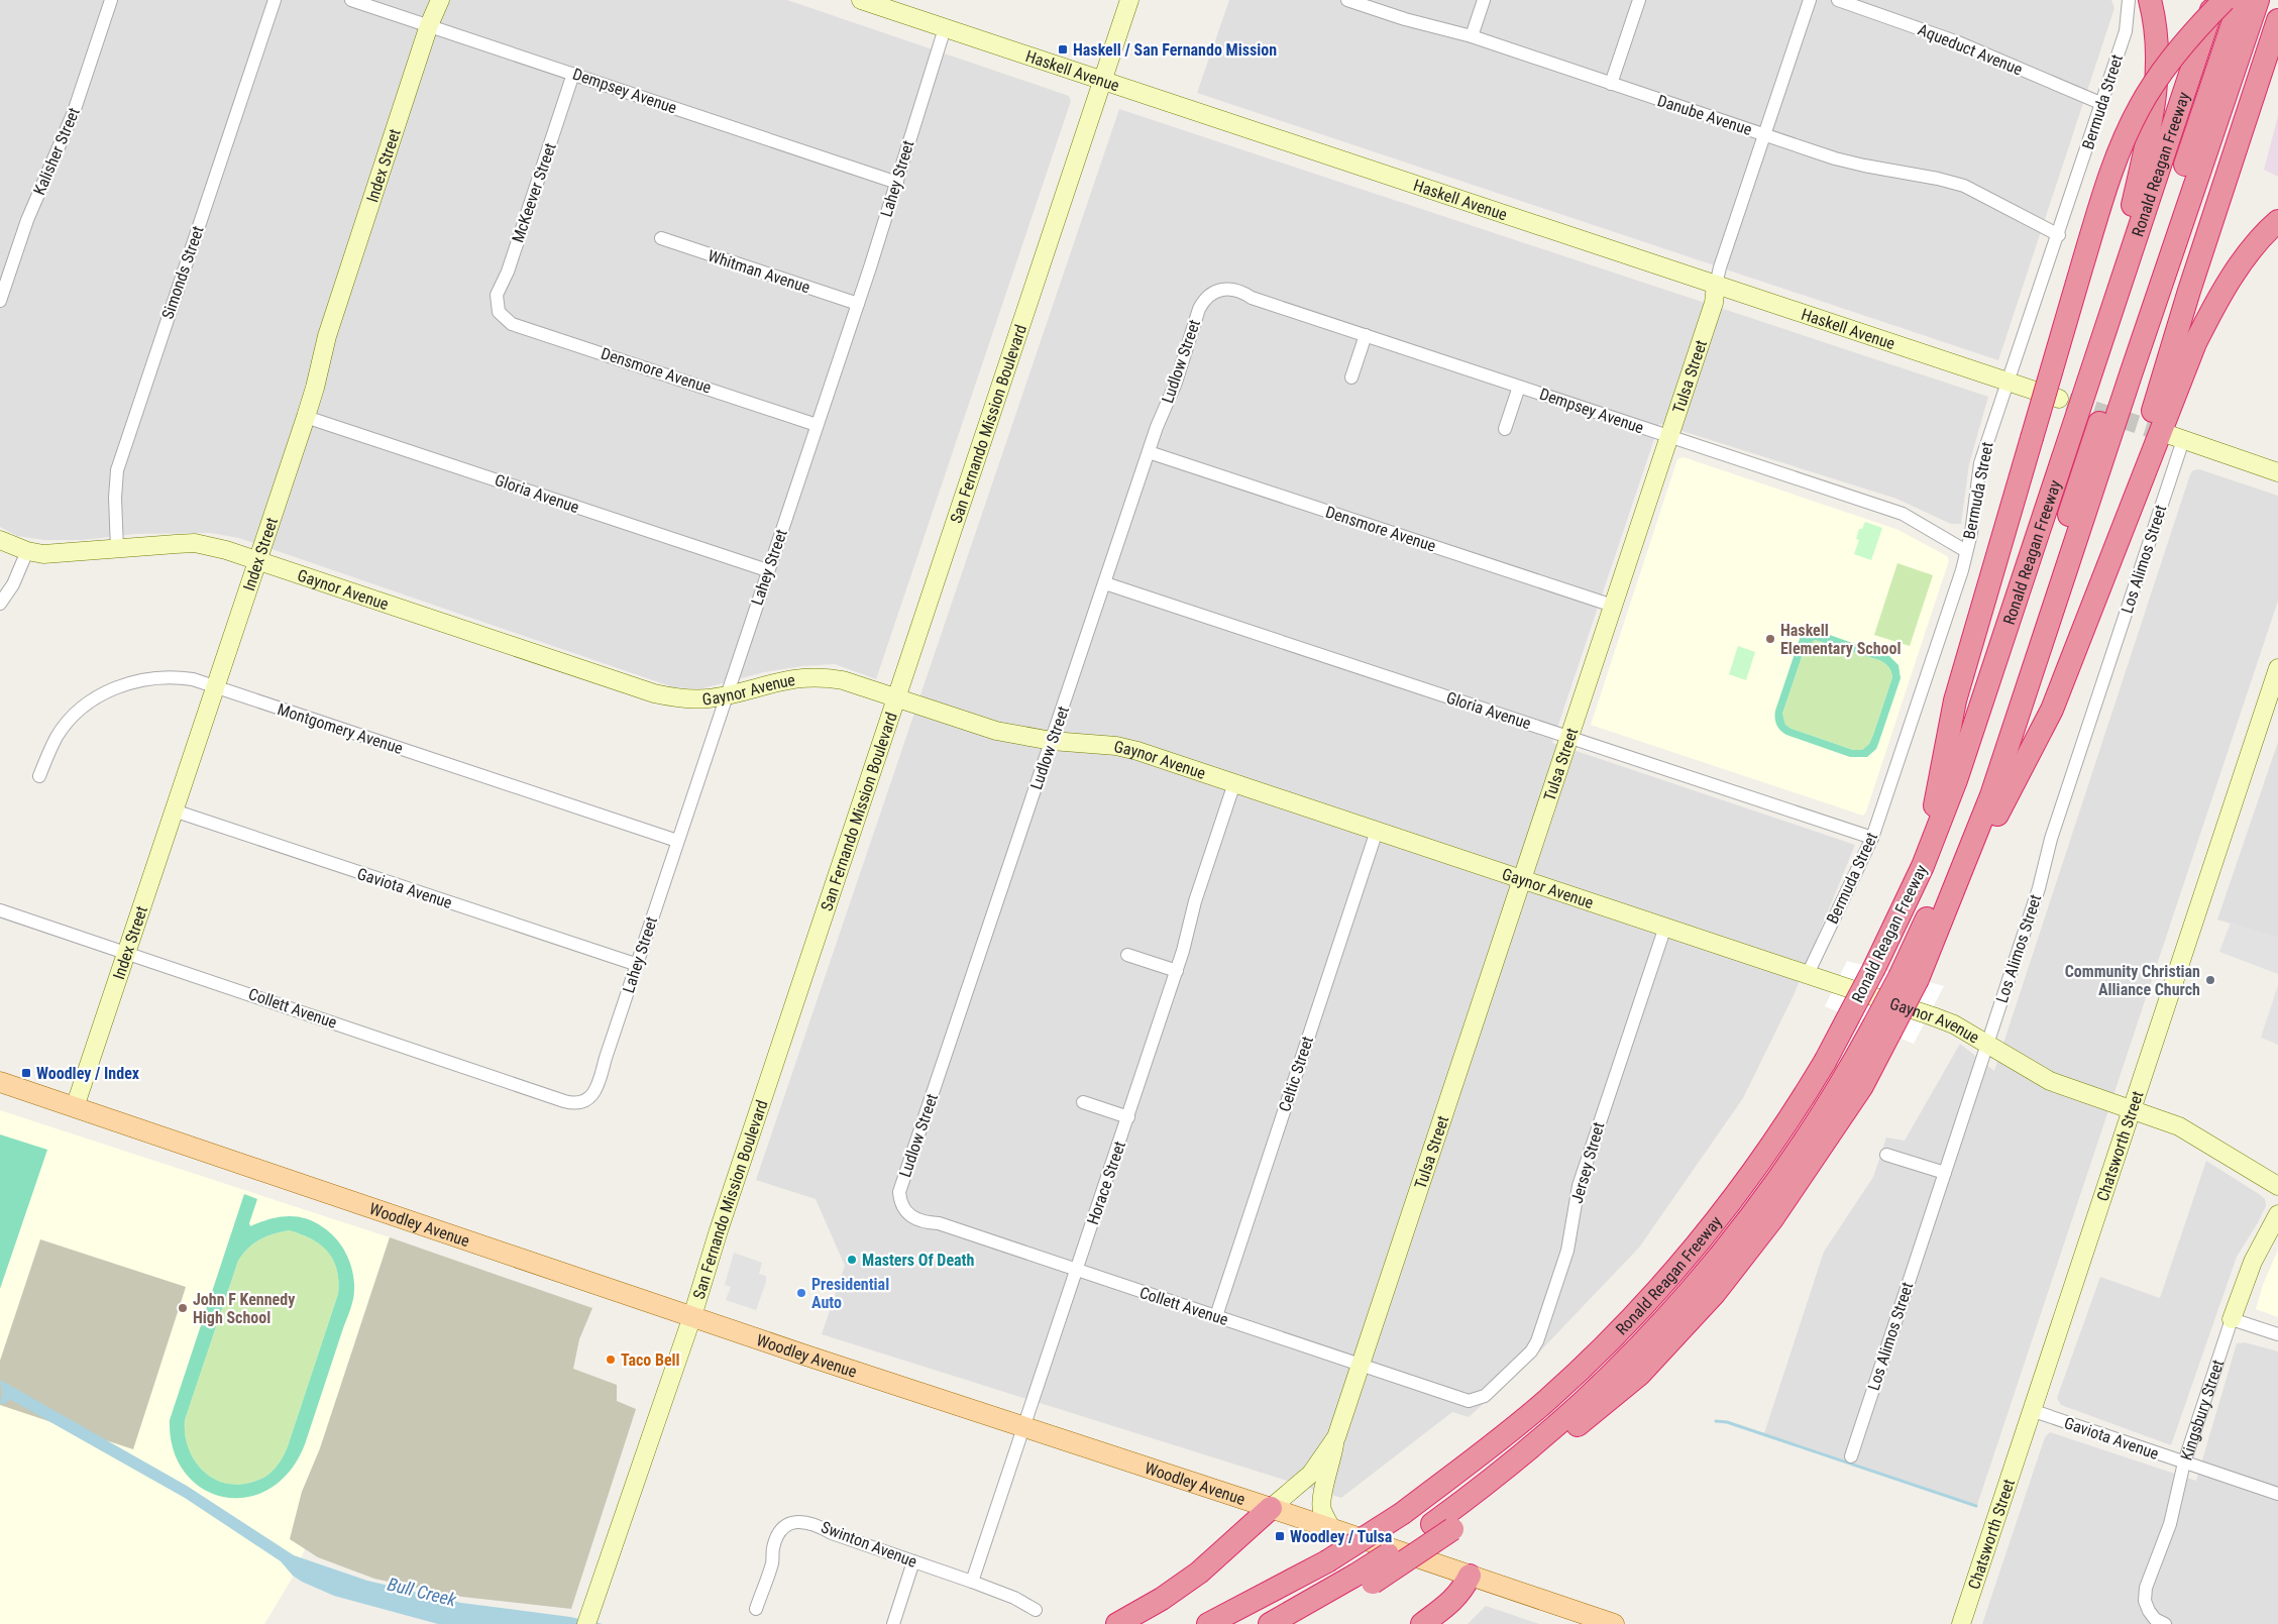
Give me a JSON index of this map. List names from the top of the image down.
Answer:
{
  "streets": {
    "highway": ["Ronald Reagan Freeway"],
    "main road": ["Woodley Avenue"],
    "street": [
      "Aqueduct Avenue",
      "Haskell Avenue",
      "Dempsey Avenue",
      "Bermuda Street",
      "Danube Avenue",
      "Kalisher Street",
      "Index Street",
      "Lahey Street",
      "McKeever Street",
      "Whitman Avenue",
      "Simonds Street",
      "Ludlow Street",
      "Densmore Avenue",
      "Tulsa Street",
      "San Fernando Mission Boulevard",
      "Gloria Avenue",
      "Los Alimos Street",
      "Gaynor Avenue",
      "Montgomery Avenue",
      "Gaviota Avenue",
      "Collett Avenue",
      "Celtic Street",
      "Chatsworth Street",
      "Jersey Street",
      "Horace Street",
      "Kingsbury Street",
      "Swinton Avenue"
    ]
  },
  "crossings": [
    ["Aqueduct Avenue", "Bermuda Street"],
    ["Haskell Avenue", "Bermuda Street"],
    ["Haskell Avenue", "Lahey Street"],
    ["Haskell Avenue", "Tulsa Street"],
    ["Haskell Avenue", "San Fernando Mission Boulevard"],
    ["Dempsey Avenue", "Bermuda Street"],
    ["Dempsey Avenue", "Index Street"],
    ["Dempsey Avenue", "Lahey Street"],
    ["Dempsey Avenue", "McKeever Street"],
    ["Dempsey Avenue", "Ludlow Street"],
    ["Dempsey Avenue", "Tulsa Street"],
    ["Bermuda Street", "Danube Avenue"],
    ["Bermuda Street", "Gloria Avenue"],
    ["Bermuda Street", "Gaynor Avenue"],
    ["Danube Avenue", "Tulsa Street"],
    ["Index Street", "Gloria Avenue"],
    ["Index Street", "Gaynor Avenue"],
    ["Index Street", "Montgomery Avenue"],
    ["Index Street", "Gaviota Avenue"],
    ["Index Street", "Collett Avenue"],
    ["Index Street", "Woodley Avenue"],
    ["Lahey Street", "Whitman Avenue"],
    ["Lahey Street", "Densmore Avenue"],
    ["Lahey Street", "Gloria Avenue"],
    ["Lahey Street", "Gaynor Avenue"],
    ["Lahey Street", "Montgomery Avenue"],
    ["Lahey Street", "Gaviota Avenue"],
    ["Lahey Street", "Collett Avenue"],
    ["McKeever Street", "Densmore Avenue"],
    ["Simonds Street", "Gaynor Avenue"],
    ["Ludlow Street", "Densmore Avenue"],
    ["Ludlow Street", "Gloria Avenue"],
    ["Ludlow Street", "Gaynor Avenue"],
    ["Ludlow Street", "Collett Avenue"],
    ["Densmore Avenue", "Tulsa Street"],
    ["Tulsa Street", "Gloria Avenue"],
    ["Tulsa Street", "Gaynor Avenue"],
    ["Tulsa Street", "Collett Avenue"],
    ["Tulsa Street", "Woodley Avenue"],
    ["San Fernando Mission Boulevard", "Gaynor Avenue"],
    ["San Fernando Mission Boulevard", "Woodley Avenue"],
    ["Los Alimos Street", "Gaynor Avenue"],
    ["Gaynor Avenue", "Celtic Street"],
    ["Gaynor Avenue", "Chatsworth Street"],
    ["Gaynor Avenue", "Jersey Street"],
    ["Gaynor Avenue", "Horace Street"],
    ["Gaviota Avenue", "Chatsworth Street"],
    ["Gaviota Avenue", "Kingsbury Street"],
    ["Collett Avenue", "Celtic Street"],
    ["Collett Avenue", "Jersey Street"],
    ["Collett Avenue", "Horace Street"],
    ["Horace Street", "Woodley Avenue"],
    ["Horace Street", "Swinton Avenue"]
  ],
  "water": ["Bull Creek"],
  "places": {
    "transit": ["Haskell / San Fernando Mission", "Woodley / Index", "Woodley / Tulsa"],
    "other": [
      "Haskell Elementary School",
      "Community Christian Alliance Church",
      "Masters Of Death",
      "Presidential Auto",
      "John F Kennedy High School",
      "Taco Bell"
    ]
  }
}
